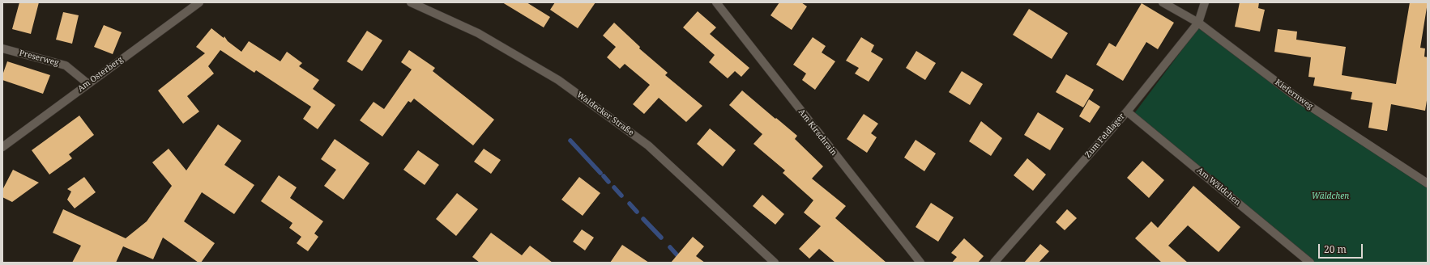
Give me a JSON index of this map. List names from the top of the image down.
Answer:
{
  "streets": {
    "street": [
      "Preserweg",
      "Am Osterberg",
      "Kiefernweg",
      "Waldecker Straße",
      "Am Kirschrain",
      "Zum Feldlager",
      "Am Wäldchen"
    ]
  },
  "crossings": [
    ["Preserweg", "Am Osterberg"],
    ["Kiefernweg", "Zum Feldlager"],
    ["Zum Feldlager", "Am Wäldchen"]
  ],
  "parks": ["Wäldchen"],
  "scale_bar": "20 m"
}
